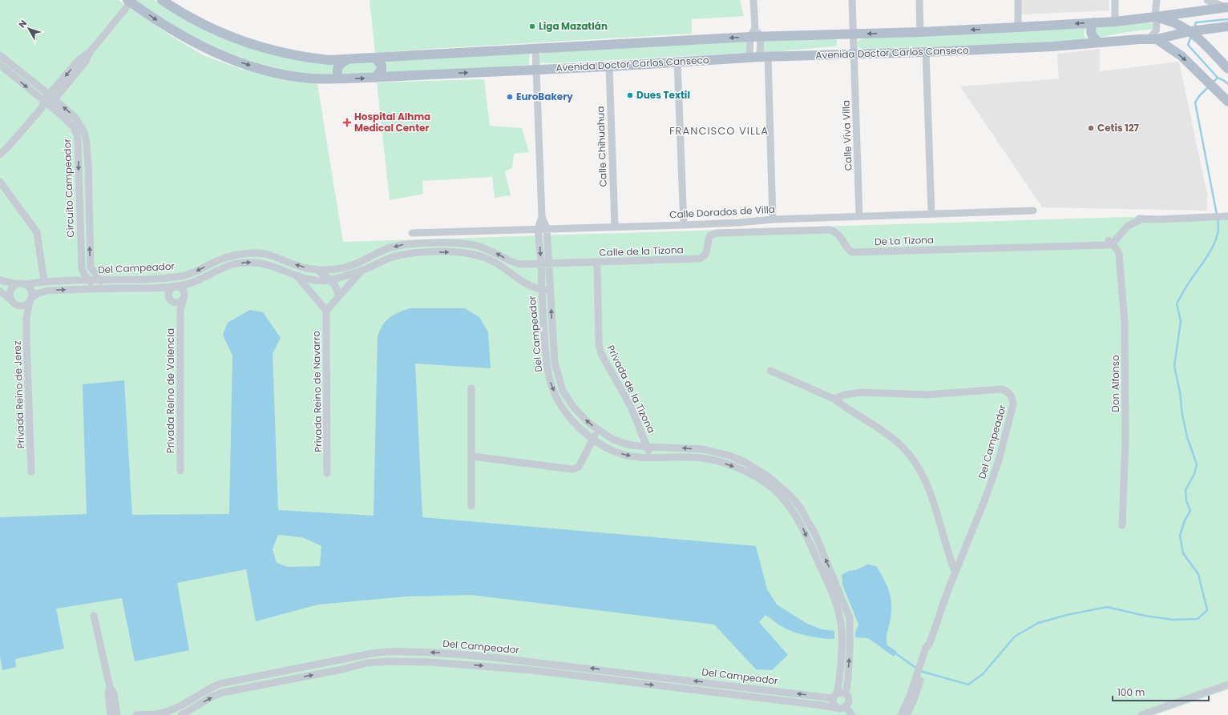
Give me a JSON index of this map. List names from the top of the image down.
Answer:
{
  "streets": {
    "main road": ["Avenida Doctor Carlos Canseco"],
    "street": [
      "Calle Viva Villa",
      "Calle Chihuahua",
      "Circuito Campeador",
      "Calle Dorados de Villa",
      "De La Tizona",
      "Calle de la Tizona",
      "Del Campeador",
      "Don Alfonso",
      "Privada de la Tizona",
      "Privada Reino de Valencia",
      "Privada Reino de Navarro",
      "Privada Reino de Jerez"
    ]
  },
  "crossings": [
    ["Avenida Doctor Carlos Canseco", "Calle Viva Villa"],
    ["Avenida Doctor Carlos Canseco", "Calle Chihuahua"],
    ["Calle Viva Villa", "Calle Dorados de Villa"],
    ["Calle Chihuahua", "Calle Dorados de Villa"],
    ["Circuito Campeador", "Del Campeador"],
    ["De La Tizona", "Calle de la Tizona"],
    ["De La Tizona", "Don Alfonso"],
    ["Calle de la Tizona", "Del Campeador"],
    ["Calle de la Tizona", "Privada de la Tizona"],
    ["Del Campeador", "Privada de la Tizona"],
    ["Del Campeador", "Privada Reino de Valencia"],
    ["Del Campeador", "Privada Reino de Jerez"]
  ],
  "districts": ["FRANCISCO VILLA"],
  "places": {
    "other": [
      "Liga Mazatlán",
      "Dues Textil",
      "EuroBakery",
      "Cetis 127"
    ],
    "health": ["Hospital Alhma Medical Center"]
  },
  "scale_bar": "100 m",
  "north": "top left"
}
